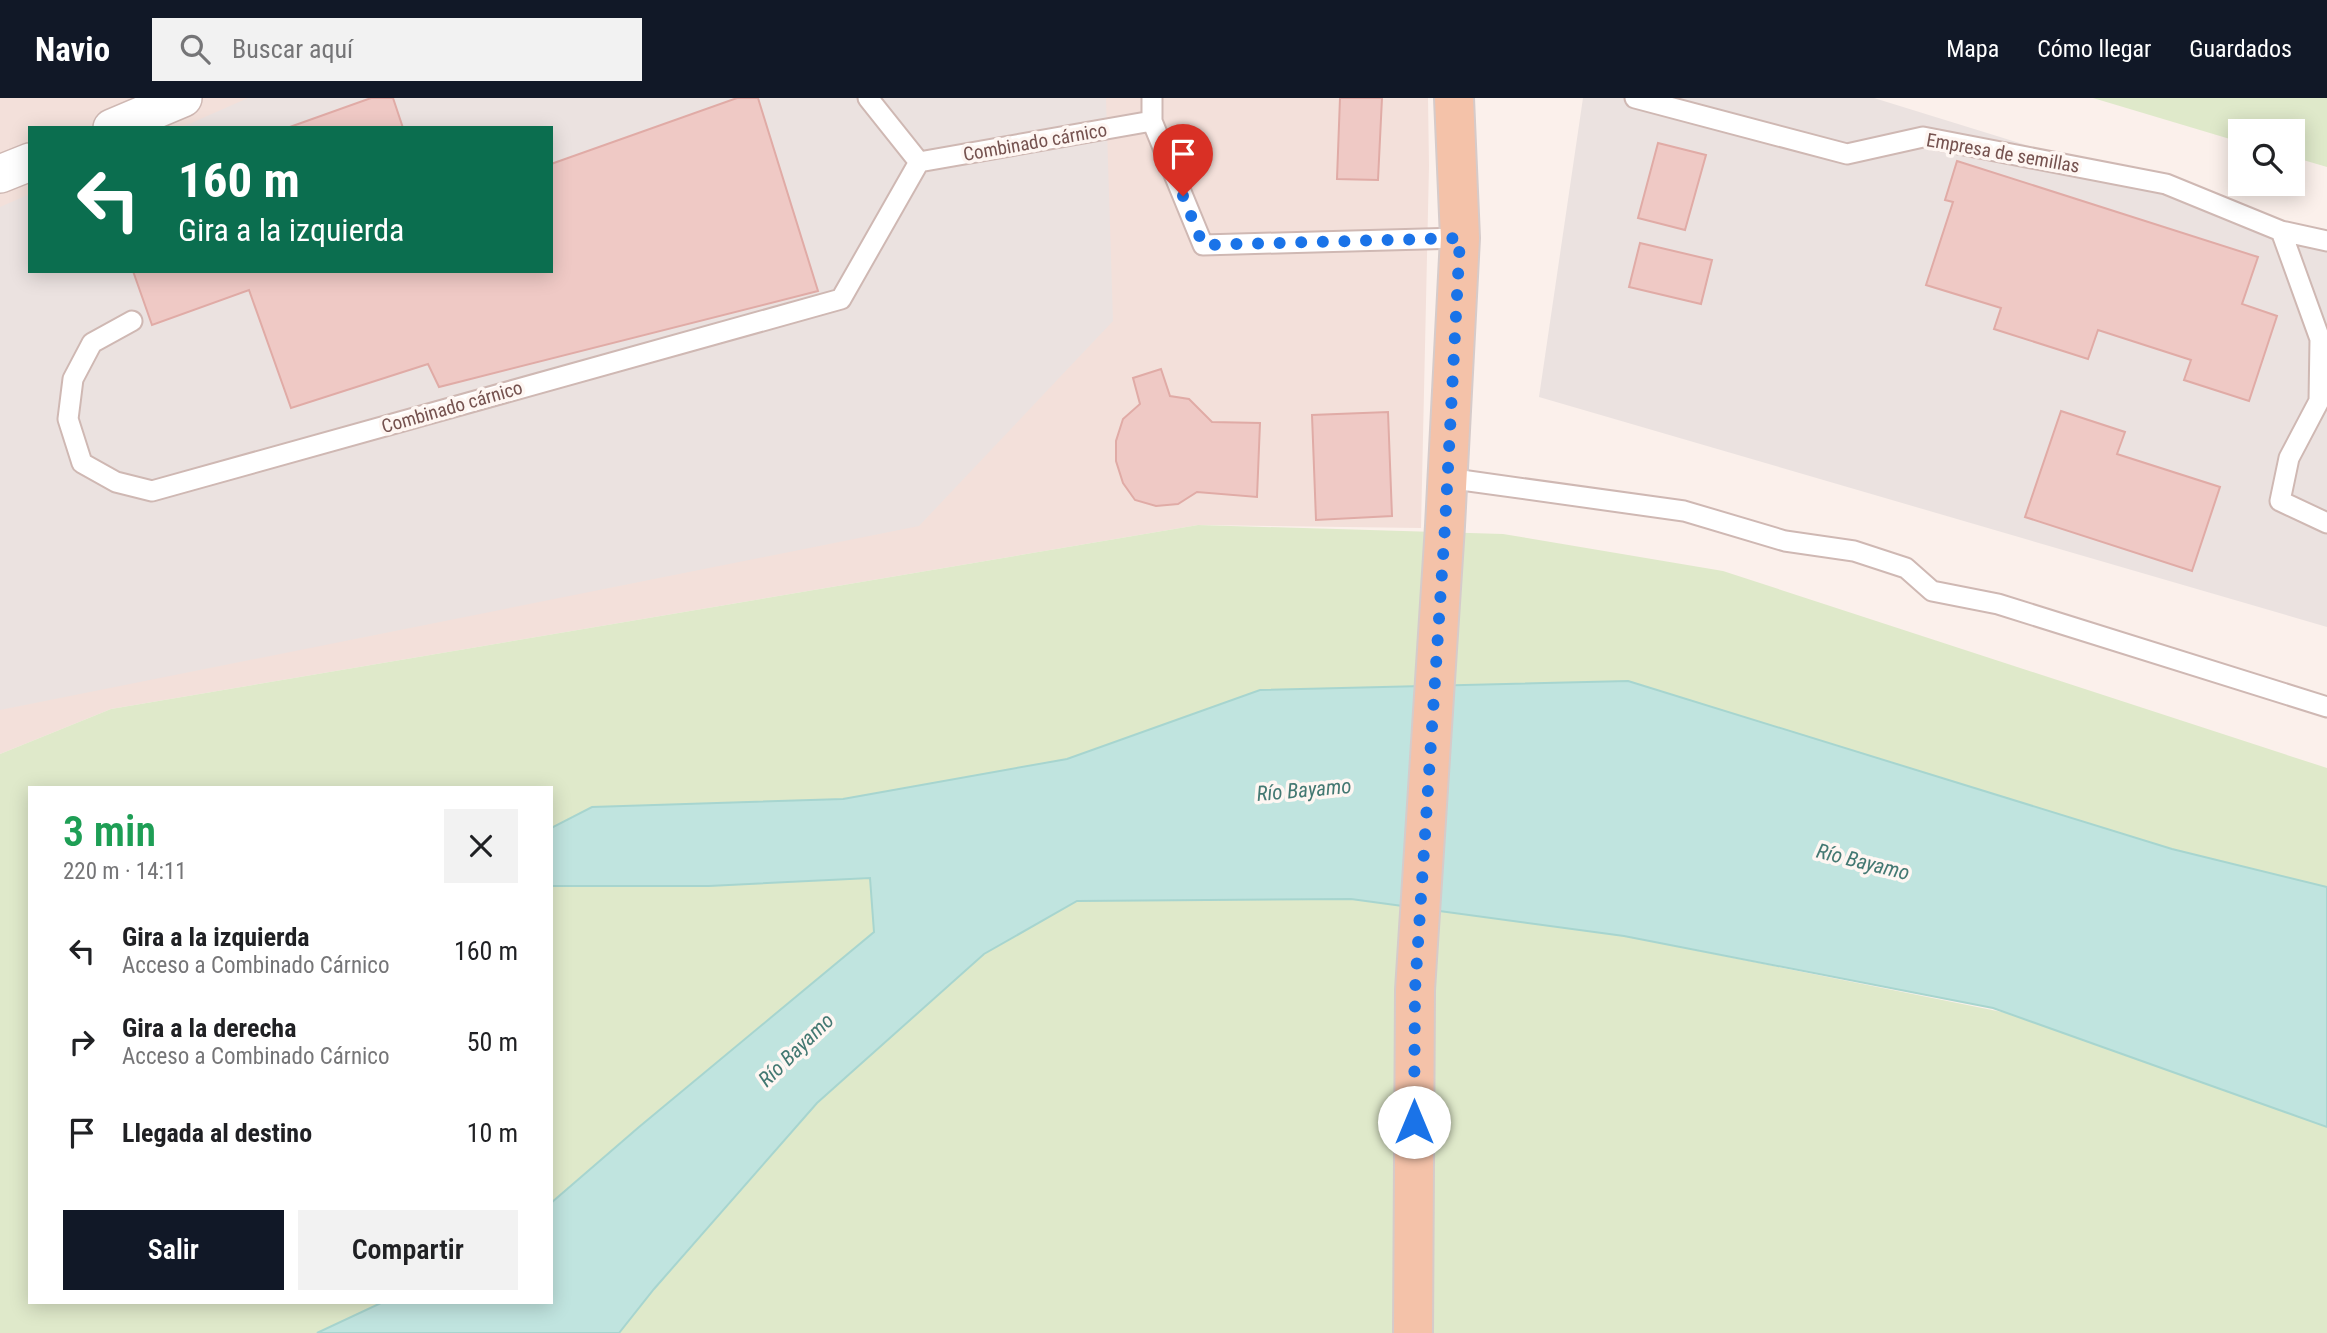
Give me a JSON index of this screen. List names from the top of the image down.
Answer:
{
  "streets": {
    "lane": ["Combinado cárnico", "Empresa de semillas"]
  },
  "water": ["Río Bayamo"],
  "page": {
    "header": "Navio",
    "search": "Buscar aquí",
    "nav": ["Mapa", "Cómo llegar", "Guardados"],
    "turn": ["160 m", "Gira a la izquierda"],
    "heading": ["3 min", "220 m · 14:11"],
    "list": [
      {
        "name": "Gira a la izquierda",
        "note": "Acceso a Combinado Cárnico",
        "value": "160 m"
      },
      {
        "name": "Gira a la derecha",
        "note": "Acceso a Combinado Cárnico",
        "value": "50 m"
      },
      {
        "name": "Llegada al destino",
        "value": "10 m"
      }
    ],
    "buttons": ["Salir", "Compartir"]
  }
}
